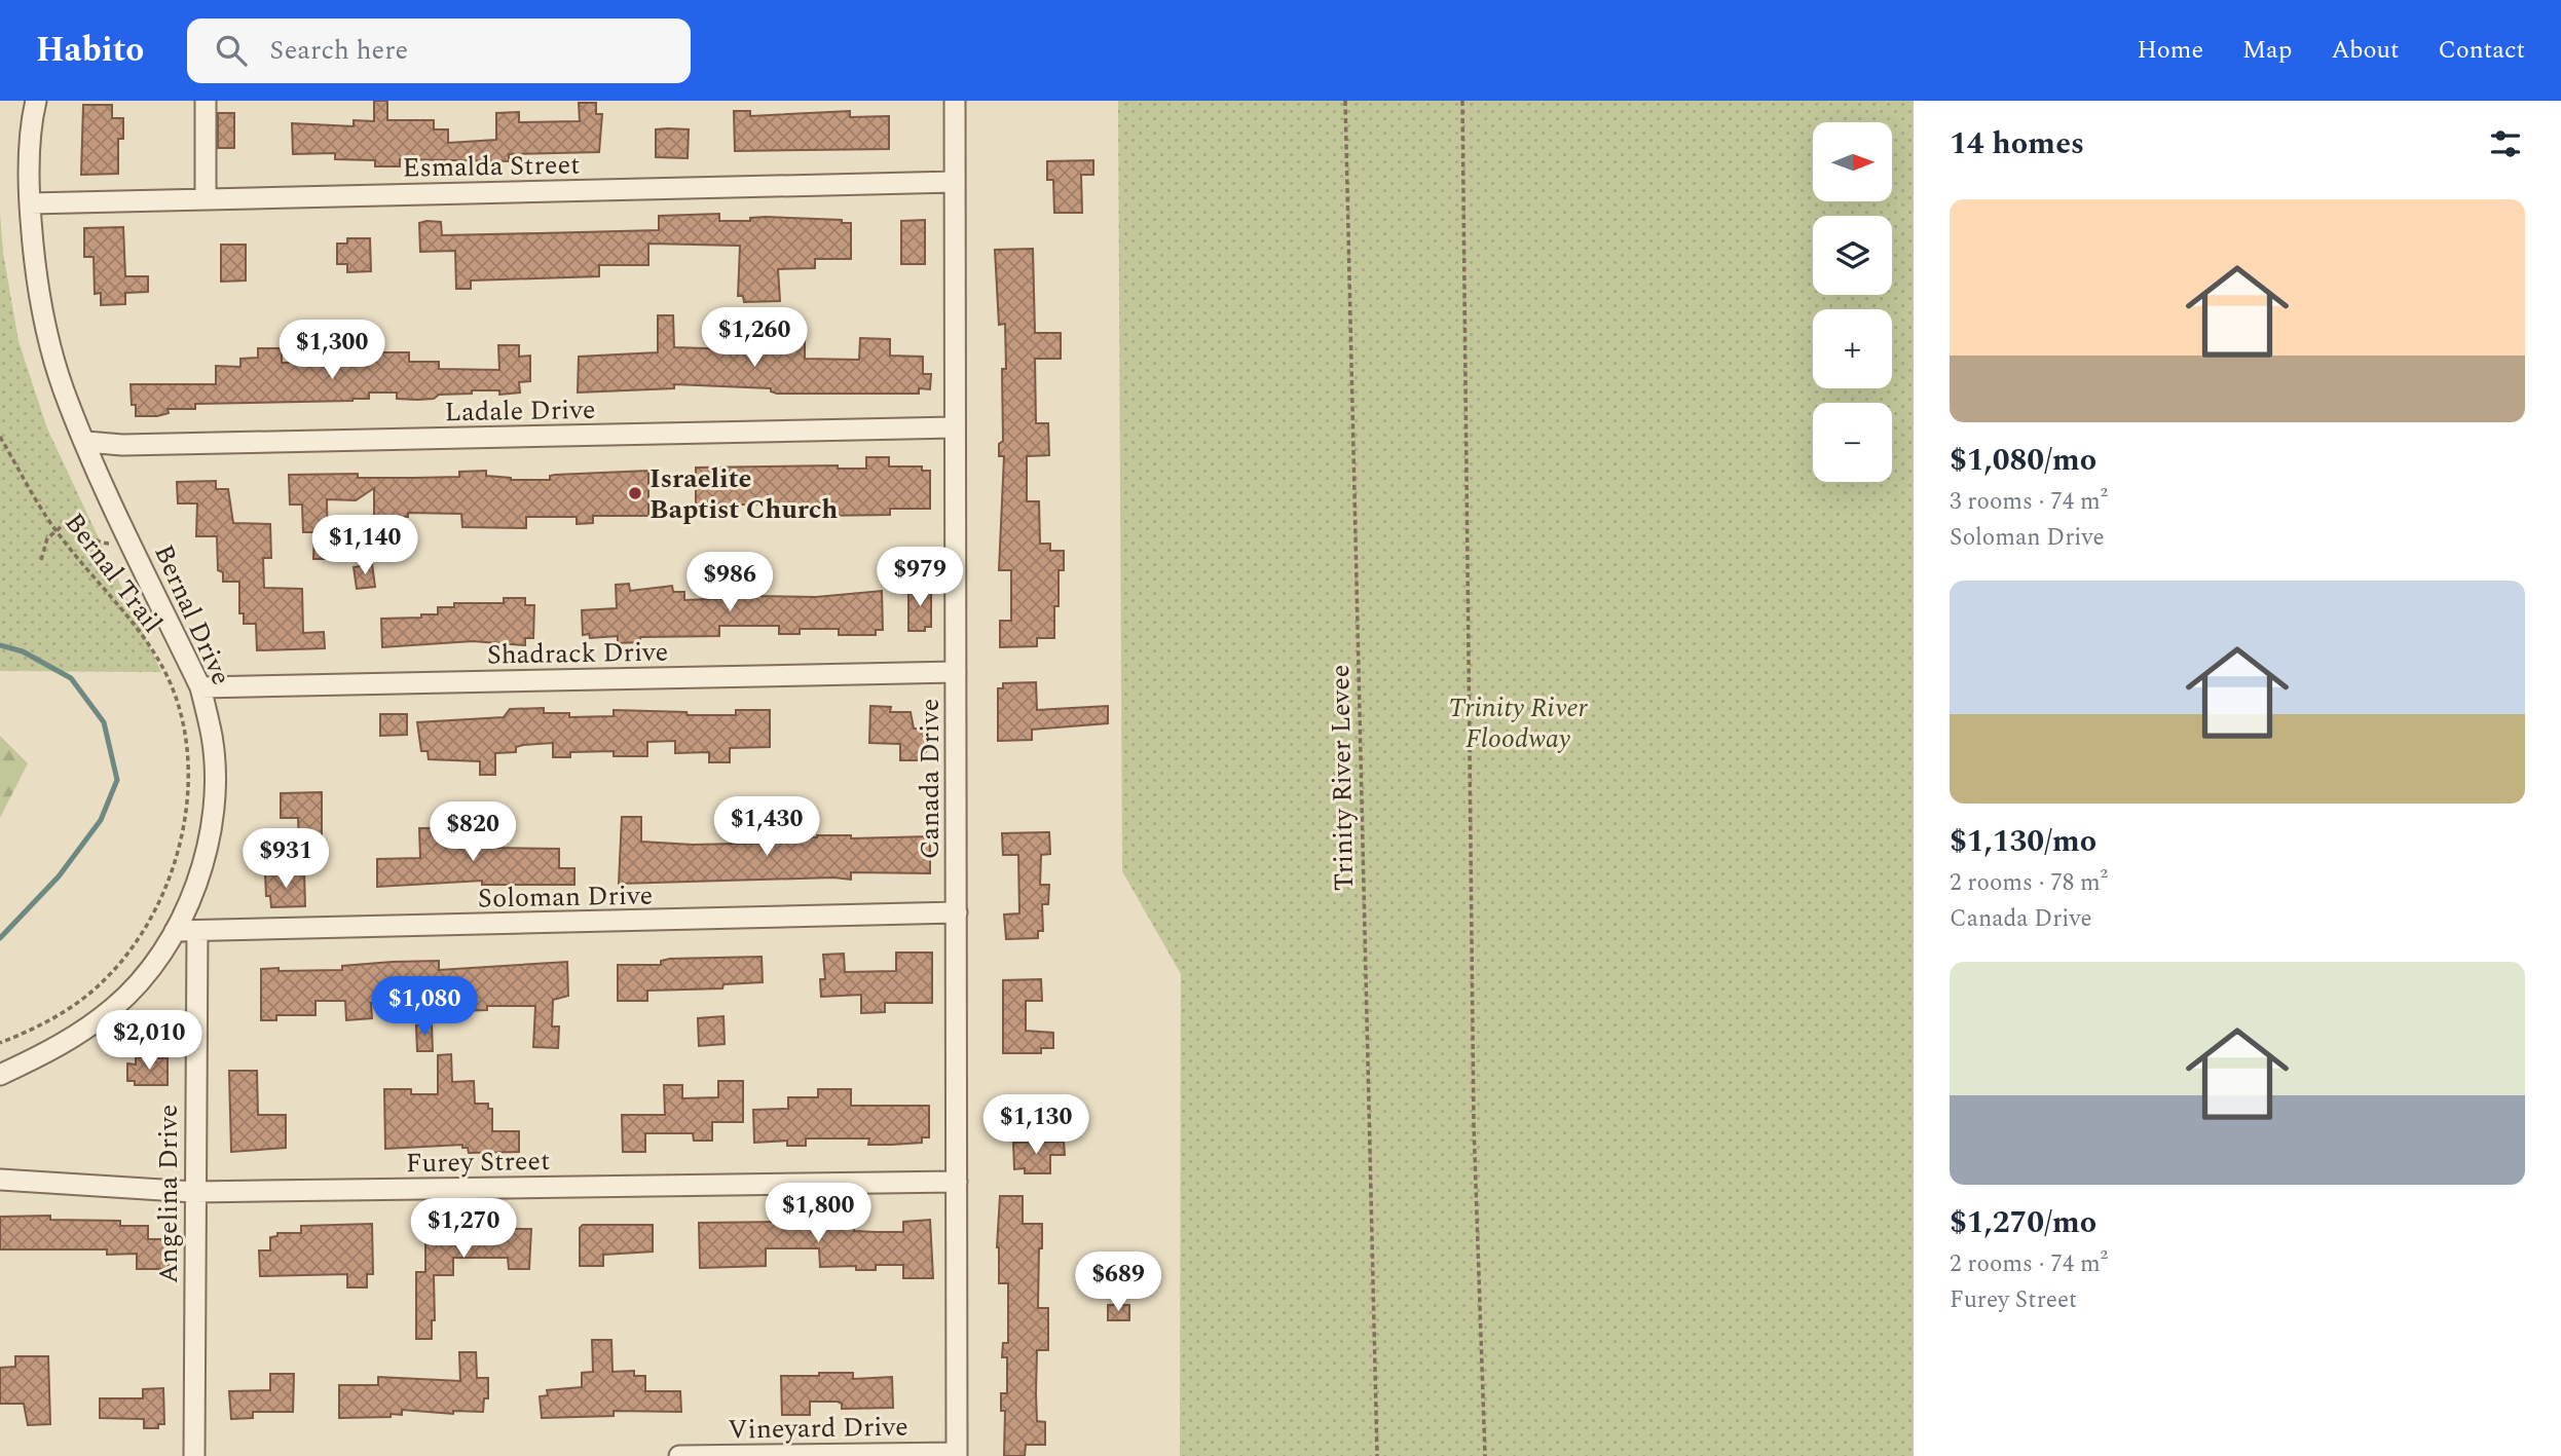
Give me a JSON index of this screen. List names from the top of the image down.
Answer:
{
  "streets": {
    "street": [
      "Esmalda Street",
      "Ladale Drive",
      "Bernal Drive",
      "Shadrack Drive",
      "Canada Drive",
      "Soloman Drive",
      "Furey Street",
      "Angelina Drive",
      "Vineyard Drive"
    ],
    "path": ["Bernal Trail", "Trinity River Levee"]
  },
  "crossings": [
    ["Esmalda Street", "Bernal Drive"],
    ["Esmalda Street", "Canada Drive"],
    ["Ladale Drive", "Bernal Drive"],
    ["Ladale Drive", "Canada Drive"],
    ["Bernal Drive", "Shadrack Drive"],
    ["Bernal Drive", "Soloman Drive"],
    ["Shadrack Drive", "Canada Drive"],
    ["Canada Drive", "Soloman Drive"],
    ["Canada Drive", "Furey Street"],
    ["Canada Drive", "Vineyard Drive"],
    ["Soloman Drive", "Angelina Drive"],
    ["Furey Street", "Angelina Drive"]
  ],
  "parks": ["Trinity River Floodway"],
  "places": ["Israelite Baptist Church"],
  "north": "right",
  "page": {
    "header": "Habito",
    "search": "Search here",
    "nav": [
      "Home",
      "Map",
      "About",
      "Contact"
    ],
    "heading": "14 homes",
    "map_buttons": ["+", "−"],
    "list": [
      {
        "name": "$1,080/mo",
        "note": "3 rooms · 74 m² · Soloman Drive"
      },
      {
        "name": "$1,130/mo",
        "note": "2 rooms · 78 m² · Canada Drive"
      },
      {
        "name": "$1,270/mo",
        "note": "2 rooms · 74 m² · Furey Street"
      }
    ],
    "price": [
      "$1,260",
      "$1,300",
      "$1,140",
      "$979",
      "$986",
      "$1,430",
      "$820",
      "$931",
      "$1,080",
      "$2,010",
      "$1,130",
      "$1,800",
      "$1,270",
      "$689"
    ]
  }
}
